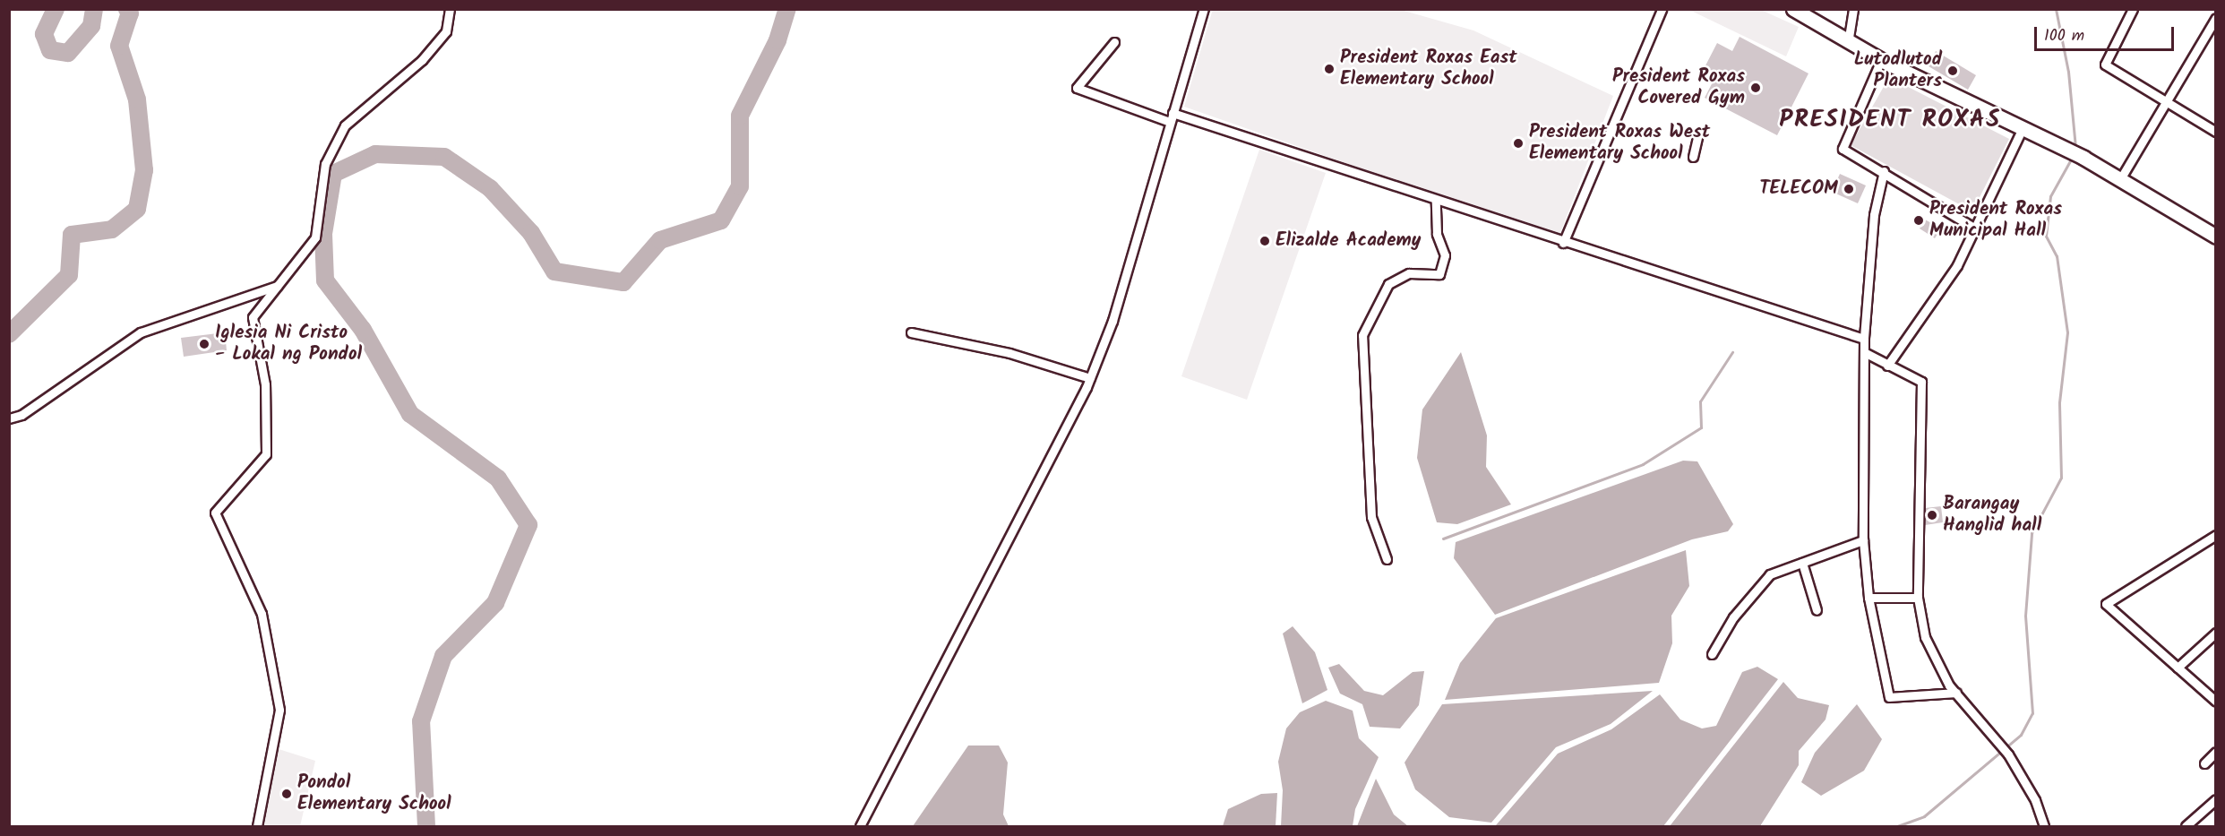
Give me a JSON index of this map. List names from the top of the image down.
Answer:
{
  "districts": ["PRESIDENT ROXAS"],
  "places": [
    "President Roxas East Elementary School",
    "Lutodlutod Planters",
    "President Roxas Covered Gym",
    "President Roxas West Elementary School",
    "TELECOM",
    "President Roxas Municipal Hall",
    "Elizalde Academy",
    "Iglesia Ni Cristo - Lokal ng Pondol",
    "Barangay Hanglid hall",
    "Pondol Elementary School"
  ],
  "scale_bar": "100 m"
}
